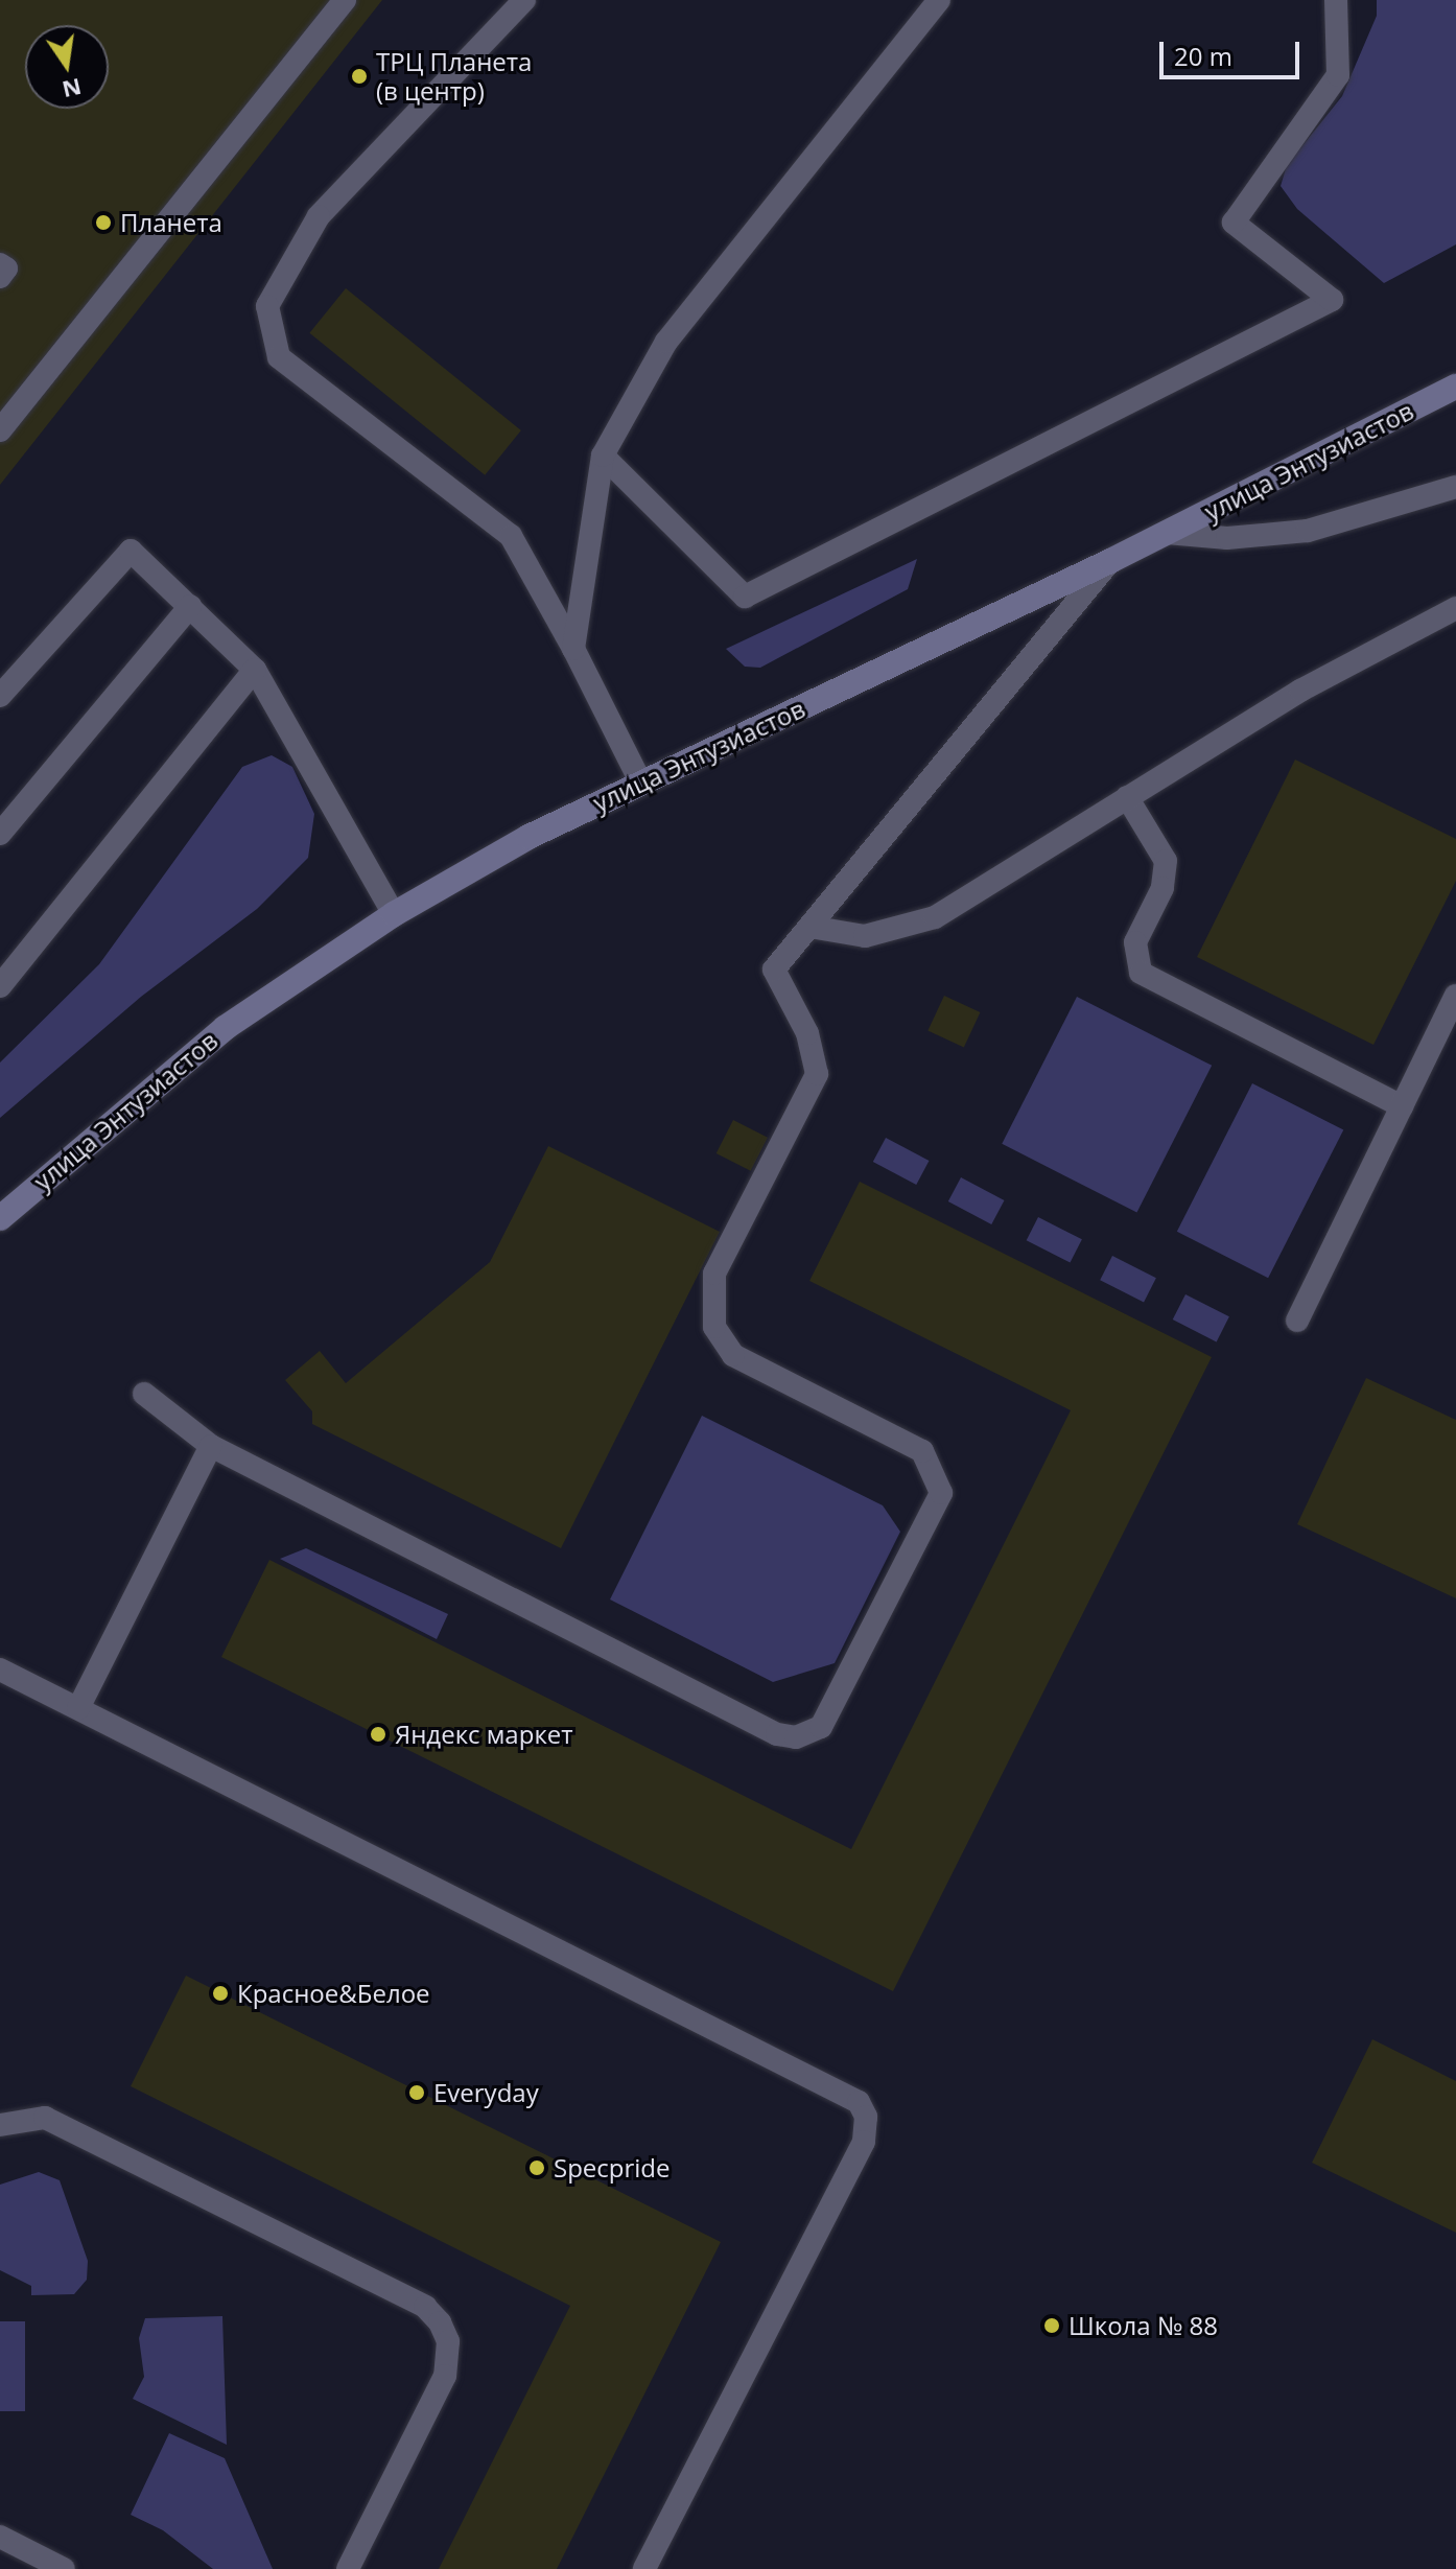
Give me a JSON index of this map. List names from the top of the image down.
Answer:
{
  "streets": {
    "main road": ["улица Энтузиастов"]
  },
  "places": [
    "ТРЦ Планета (в центр)",
    "Планета",
    "Яндекс маркет",
    "Красное&Белое",
    "Everyday",
    "Specpride",
    "Школа № 88"
  ],
  "scale_bar": "20 m",
  "north": "bottom"
}
